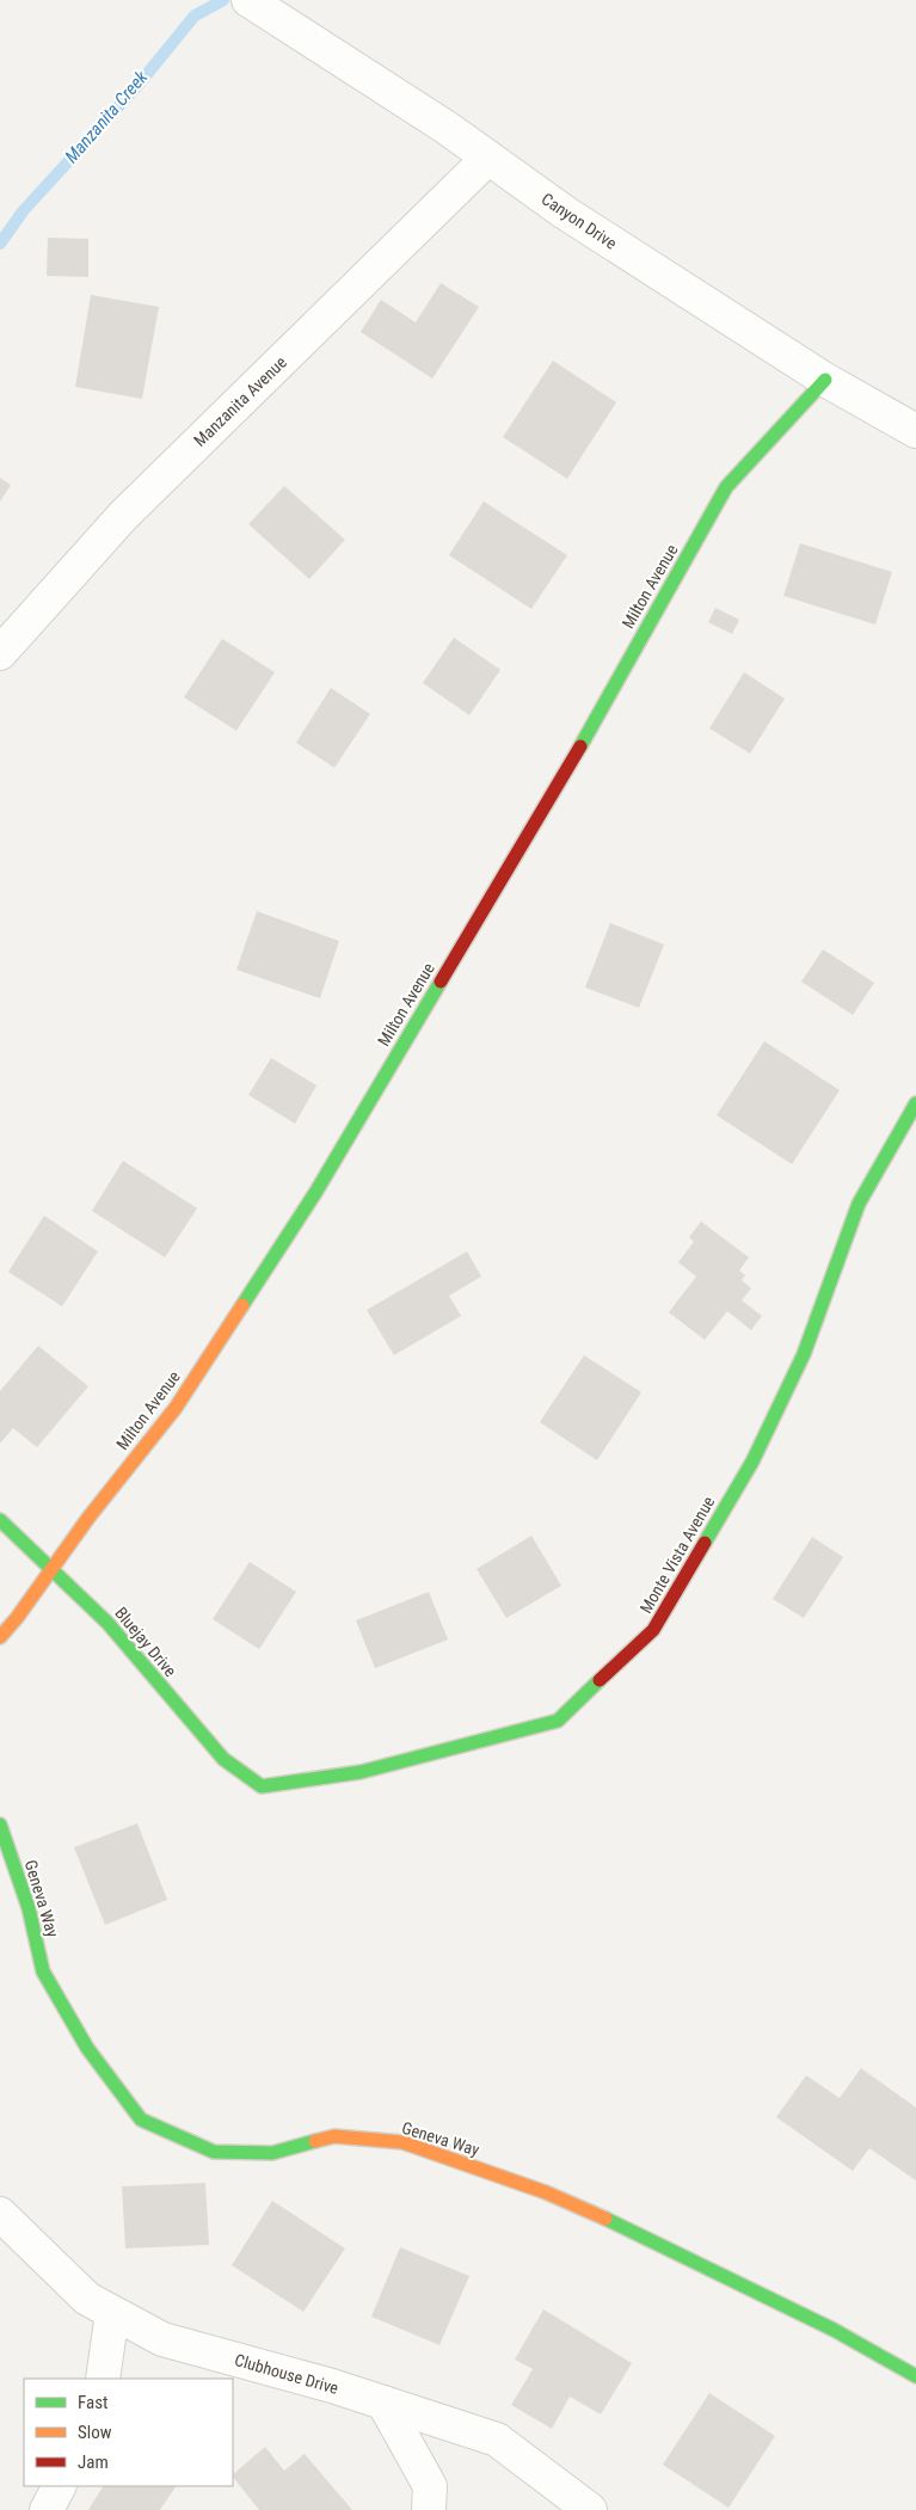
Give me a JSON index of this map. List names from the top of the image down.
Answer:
{
  "streets": {
    "street": [
      "Canyon Drive",
      "Manzanita Avenue",
      "Milton Avenue",
      "Monte Vista Avenue",
      "Bluejay Drive",
      "Geneva Way",
      "Clubhouse Drive"
    ]
  },
  "crossings": [
    ["Canyon Drive", "Manzanita Avenue"],
    ["Canyon Drive", "Milton Avenue"],
    ["Milton Avenue", "Bluejay Drive"],
    ["Monte Vista Avenue", "Bluejay Drive"]
  ],
  "water": ["Manzanita Creek"],
  "legend": ["Fast", "Slow", "Jam"]
}
